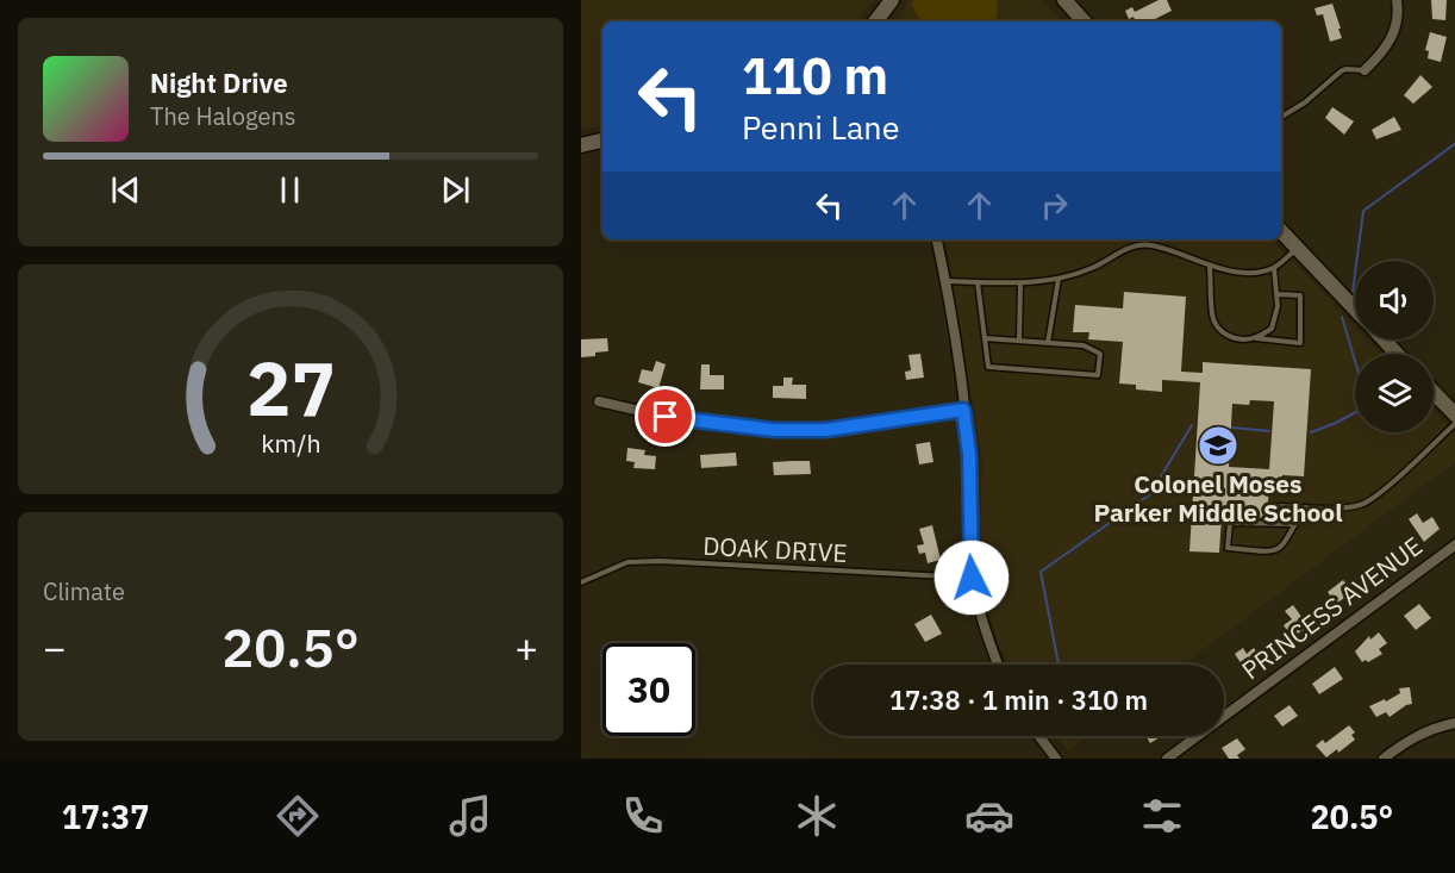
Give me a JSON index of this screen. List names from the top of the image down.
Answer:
{
  "streets": {
    "street": ["PRINCESS AVENUE"],
    "lane": ["DOAK DRIVE"]
  },
  "places": {
    "school or university": ["Colonel Moses Parker Middle School"]
  },
  "page": {
    "turn": ["110 m", "Penni Lane"],
    "song": ["Night Drive", "The Halogens"],
    "tile": "Climate",
    "heat": ["−", "20.5°", "+"],
    "limit": "30",
    "trip": "17:38 · 1 min · 310 m",
    "tabs": ["17:37", "20.5°"],
    "gauge": ["27", "km/h"]
  }
}
